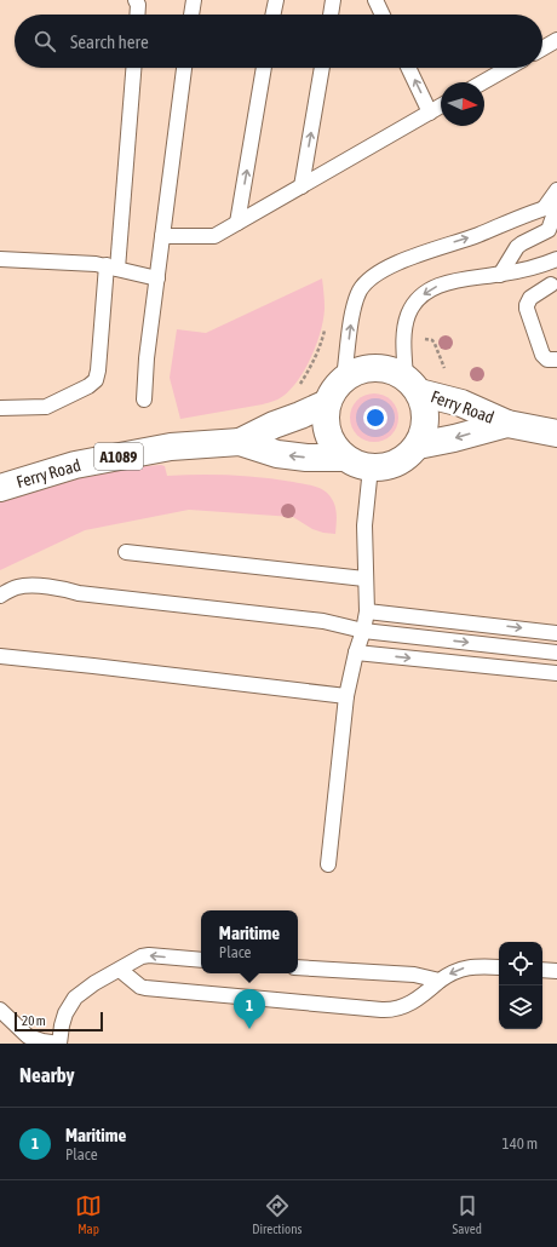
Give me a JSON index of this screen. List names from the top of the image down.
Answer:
{
  "streets": {
    "highway": ["Ferry Road", "A1089"]
  },
  "scale_bar": "20 m",
  "north": "right",
  "page": {
    "search": "Search here",
    "popup": ["Maritime", "Place"],
    "pins": "1",
    "scale": "20 m",
    "heading": "Nearby",
    "list": [
      {
        "mark": "1",
        "name": "Maritime",
        "note": "Place",
        "value": "140 m"
      }
    ],
    "nav": ["Map", "Directions", "Saved"]
  }
}
